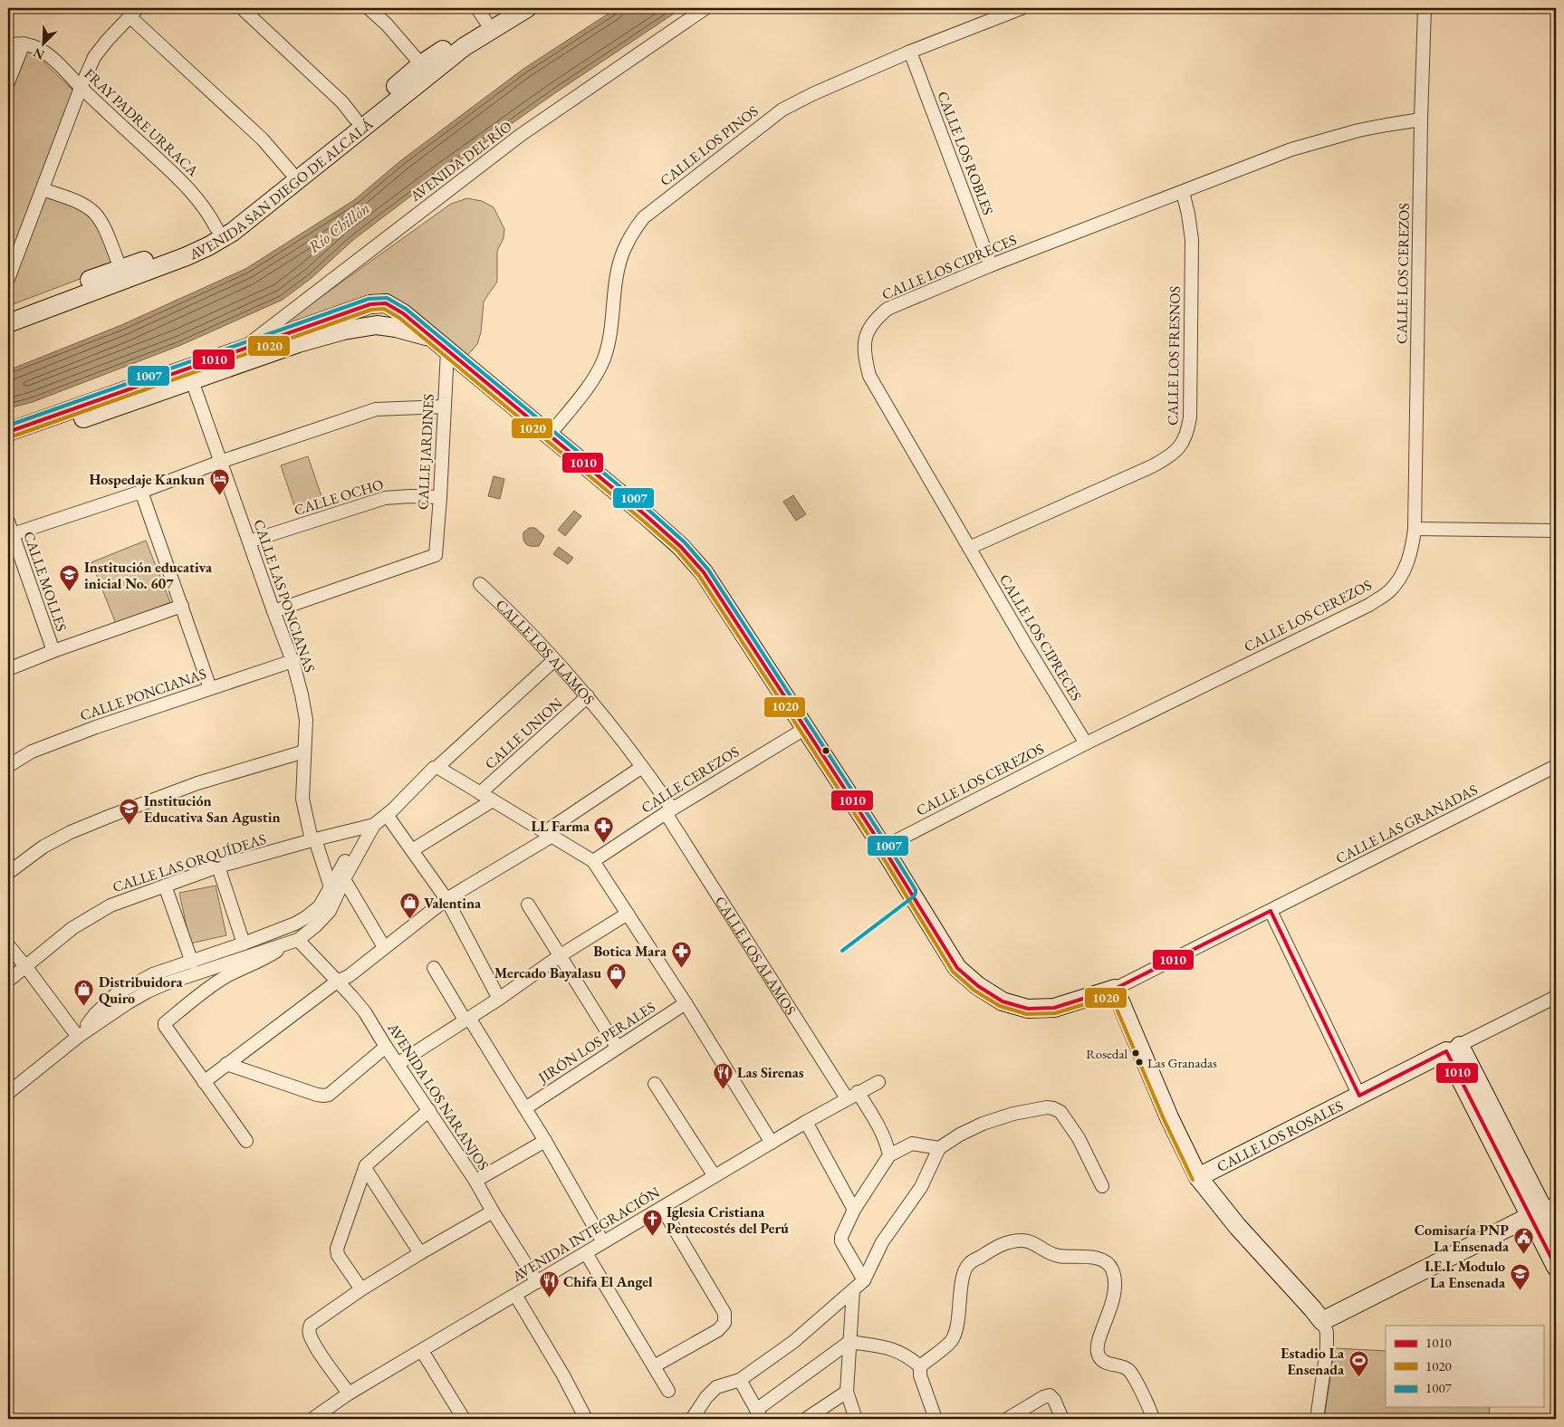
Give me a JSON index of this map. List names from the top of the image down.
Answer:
{
  "streets": {
    "street": [
      "FRAY PADRE URRACA",
      "CALLE LOS PINOS",
      "CALLE LOS ROBLES",
      "AVENIDA DEL RÍO",
      "AVENIDA SAN DIEGO DE ALCALÁ",
      "CALLE LOS CIPRECES",
      "CALLE LOS CEREZOS",
      "CALLE LOS FRESNOS",
      "CALLE JARDINES",
      "CALLE OCHO",
      "CALLE MOLLES",
      "CALLE LAS PONCIANAS",
      "CALLE LOS ALAMOS",
      "CALLE PONCIANAS",
      "CALLE UNION",
      "CALLE CEREZOS",
      "CALLE LAS GRANADAS",
      "CALLE LAS ORQUÍDEAS",
      "JIRÓN LOS PERALES",
      "AVENIDA LOS NARANJOS",
      "CALLE LOS ROSALES",
      "AVENIDA INTEGRACIÓN"
    ]
  },
  "crossings": [
    ["FRAY PADRE URRACA", "AVENIDA SAN DIEGO DE ALCALÁ"],
    ["CALLE LOS PINOS", "CALLE LOS ROBLES"],
    ["CALLE LOS ROBLES", "CALLE LOS CIPRECES"],
    ["CALLE LOS CIPRECES", "CALLE LOS CEREZOS"],
    ["CALLE LOS CIPRECES", "CALLE LOS FRESNOS"],
    ["CALLE JARDINES", "CALLE OCHO"],
    ["CALLE JARDINES", "CALLE LAS PONCIANAS"],
    ["CALLE OCHO", "CALLE LAS PONCIANAS"],
    ["CALLE LAS PONCIANAS", "CALLE PONCIANAS"],
    ["CALLE LAS PONCIANAS", "CALLE LAS ORQUÍDEAS"],
    ["CALLE LOS ALAMOS", "CALLE UNION"],
    ["CALLE LOS ALAMOS", "CALLE CEREZOS"],
    ["CALLE LOS ALAMOS", "AVENIDA INTEGRACIÓN"],
    ["AVENIDA LOS NARANJOS", "AVENIDA INTEGRACIÓN"]
  ],
  "water": ["Río Chillón"],
  "places": {
    "hotel": ["Hospedaje Kankun"],
    "school or university": ["Institución educativa inicial No. 607", "Institución Educativa San Agustin", "I.E.I. Modulo La Ensenada"],
    "pharmacy": ["LL Farma", "Botica Mara"],
    "shop": ["Valentina", "Mercado Bayalasu", "Distribuidora Quiro"],
    "other": ["Rosedal", "Las Granadas"],
    "restaurant": ["Las Sirenas", "Chifa El Angel"],
    "church": ["Iglesia Cristiana Pentecostés del Perú"],
    "public building": ["Comisaría PNP La Ensenada"],
    "sports": ["Estadio La Ensenada"]
  },
  "lines": ["transit line 1007", "transit line 1010", "transit line 1020"],
  "legend": ["1010", "1020", "1007"],
  "north": "bottom left"
}
